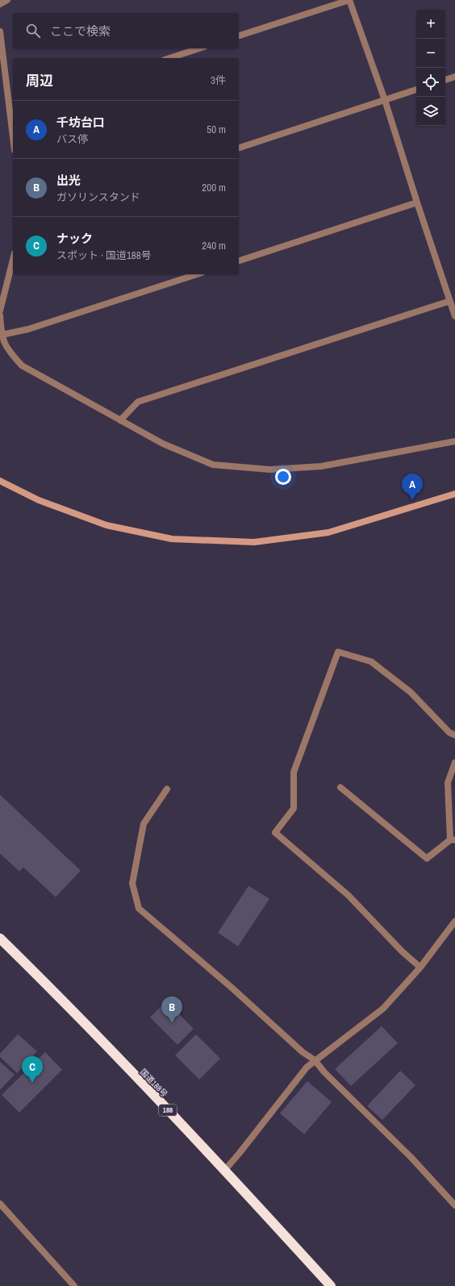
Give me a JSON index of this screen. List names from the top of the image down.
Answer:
{
  "streets": {
    "highway": ["国道188号", "188"]
  },
  "page": {
    "map_buttons": ["+", "−"],
    "search": "ここで検索",
    "heading": ["周辺", "3件"],
    "list": [
      {
        "mark": "A",
        "name": "千坊台口",
        "note": "バス停",
        "value": "50 m"
      },
      {
        "mark": "B",
        "name": "出光",
        "note": "ガソリンスタンド",
        "value": "200 m"
      },
      {
        "mark": "C",
        "name": "ナック",
        "note": "スポット · 国道188号",
        "value": "240 m"
      }
    ],
    "pins": ["A", "B", "C"]
  }
}
